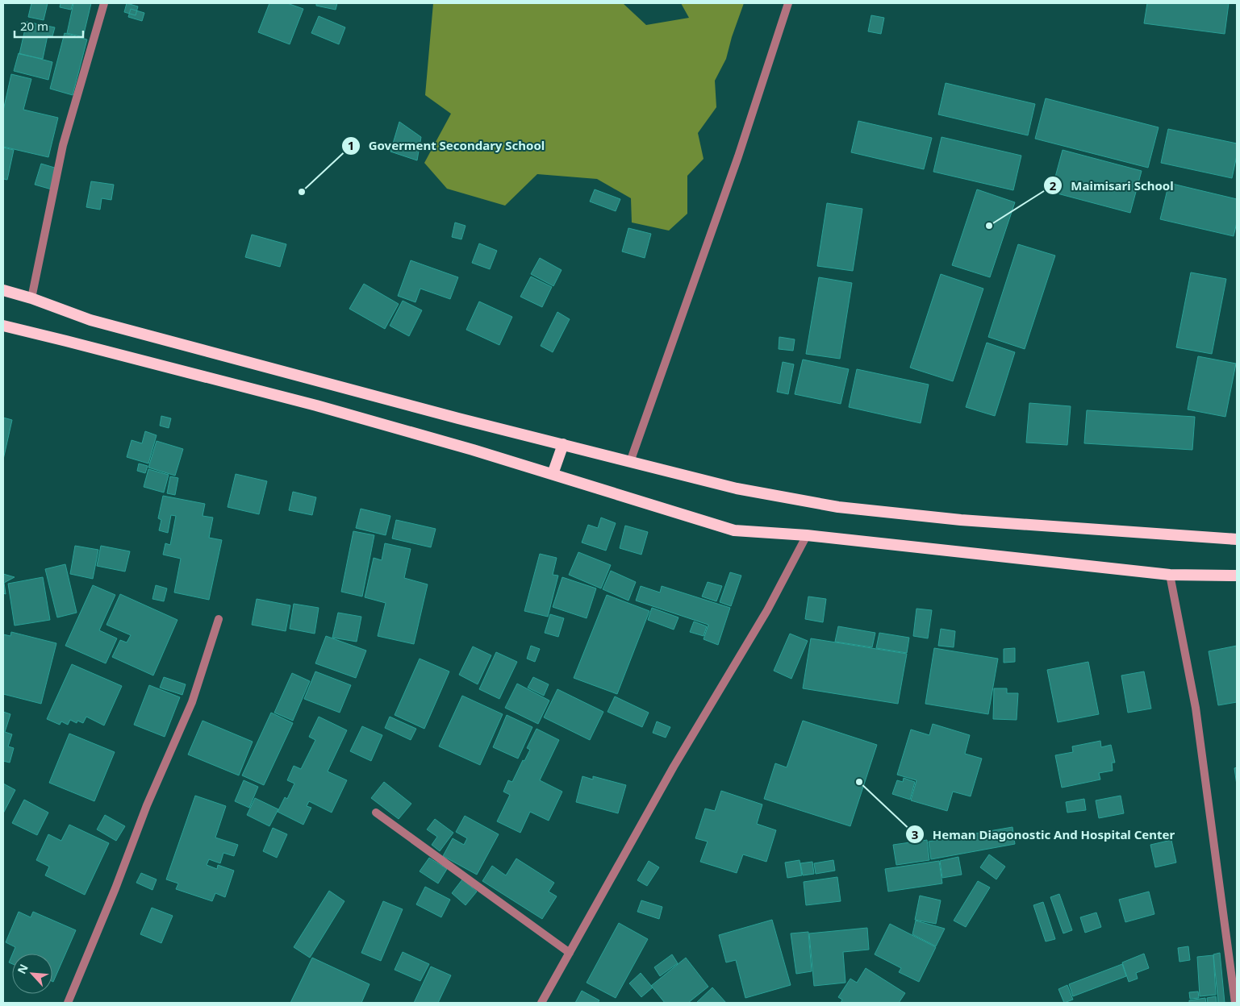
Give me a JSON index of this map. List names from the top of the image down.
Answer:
{
  "places": ["Goverment Secondary School", "Maimisari School", "Heman Diagonostic And Hospital Center"],
  "scale_bar": "20 m",
  "north": "top left"
}
